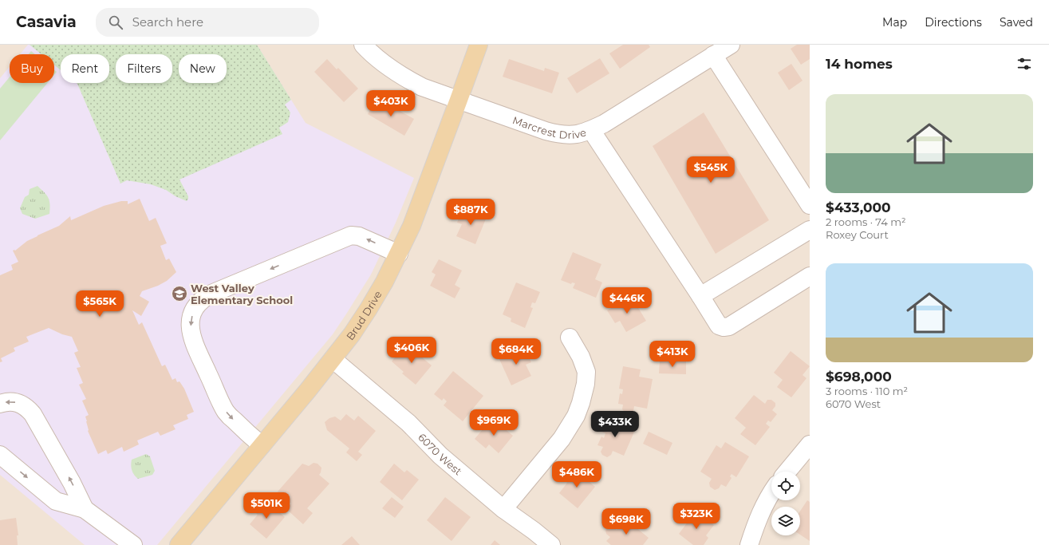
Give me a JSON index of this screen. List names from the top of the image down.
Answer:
{
  "streets": {
    "main road": ["Brud Drive"],
    "street": ["Marcrest Drive", "6070 West"]
  },
  "crossings": [
    ["Marcrest Drive", "Brud Drive"],
    ["Brud Drive", "6070 West"]
  ],
  "places": {
    "school or university": ["West Valley Elementary School"]
  },
  "page": {
    "header": "Casavia",
    "search": "Search here",
    "nav": ["Map", "Directions", "Saved"],
    "heading": "14 homes",
    "chip": [
      "Buy",
      "Rent",
      "Filters",
      "New"
    ],
    "list": [
      {
        "name": "$433,000",
        "note": "2 rooms · 74 m² · Roxey Court"
      },
      {
        "name": "$698,000",
        "note": "3 rooms · 110 m² · 6070 West"
      }
    ],
    "price": [
      "$403K",
      "$545K",
      "$887K",
      "$446K",
      "$565K",
      "$406K",
      "$684K",
      "$413K",
      "$969K",
      "$433K",
      "$486K",
      "$501K",
      "$323K",
      "$698K"
    ]
  }
}
